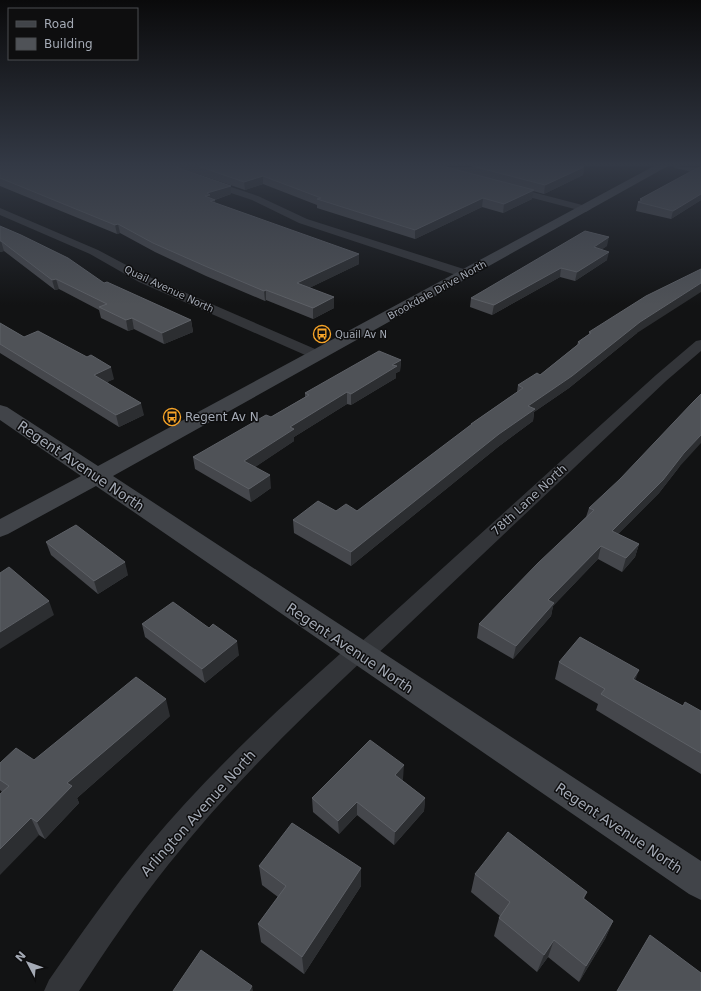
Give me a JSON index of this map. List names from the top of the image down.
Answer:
{
  "streets": {
    "street": [
      "Quail Avenue North",
      "Brookdale Drive North",
      "Regent Avenue North",
      "78th Lane North",
      "Arlington Avenue North"
    ]
  },
  "crossings": [
    ["Quail Avenue North", "Brookdale Drive North"],
    ["Brookdale Drive North", "Regent Avenue North"],
    ["Regent Avenue North", "78th Lane North"],
    ["Regent Avenue North", "Arlington Avenue North"],
    ["78th Lane North", "Arlington Avenue North"]
  ],
  "places": {
    "bus stop": ["Quail Av N", "Regent Av N"]
  },
  "legend": ["Road", "Building"],
  "north": "top left"
}
